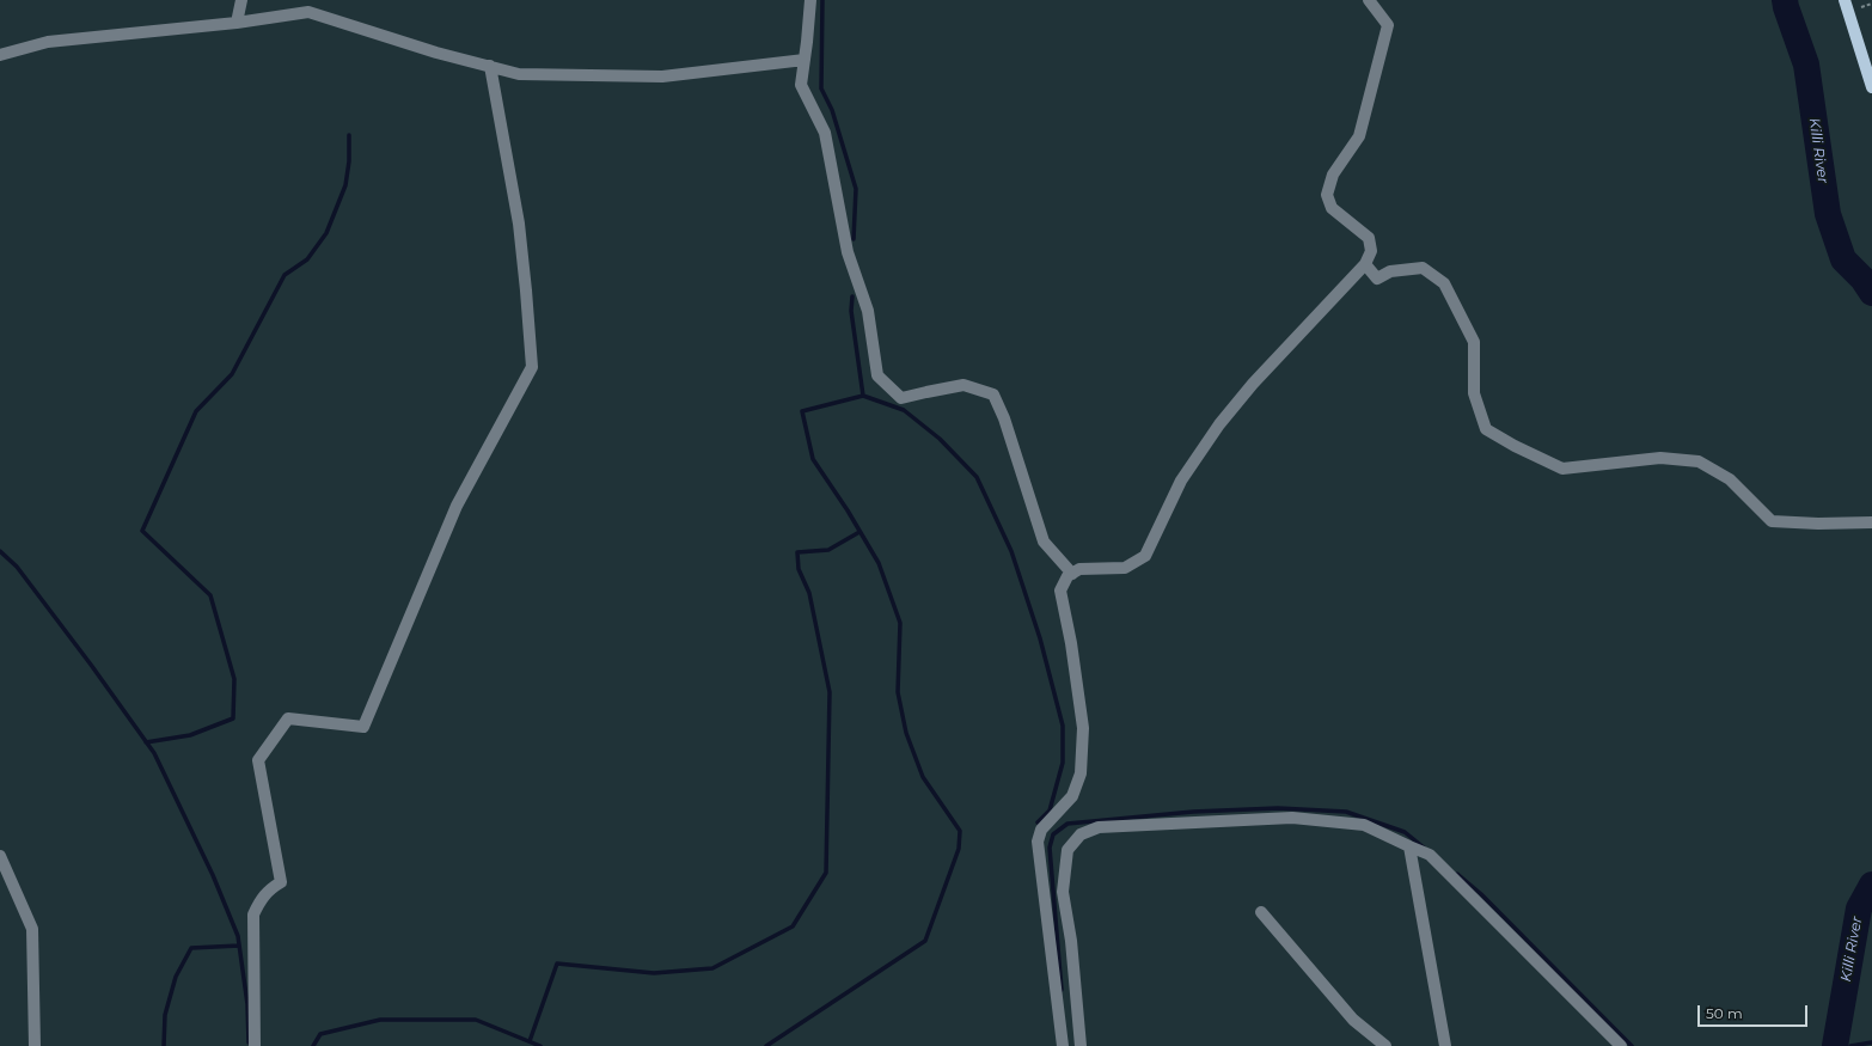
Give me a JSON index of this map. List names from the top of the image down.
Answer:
{
  "water": ["Killi River"],
  "scale_bar": "50 m"
}
